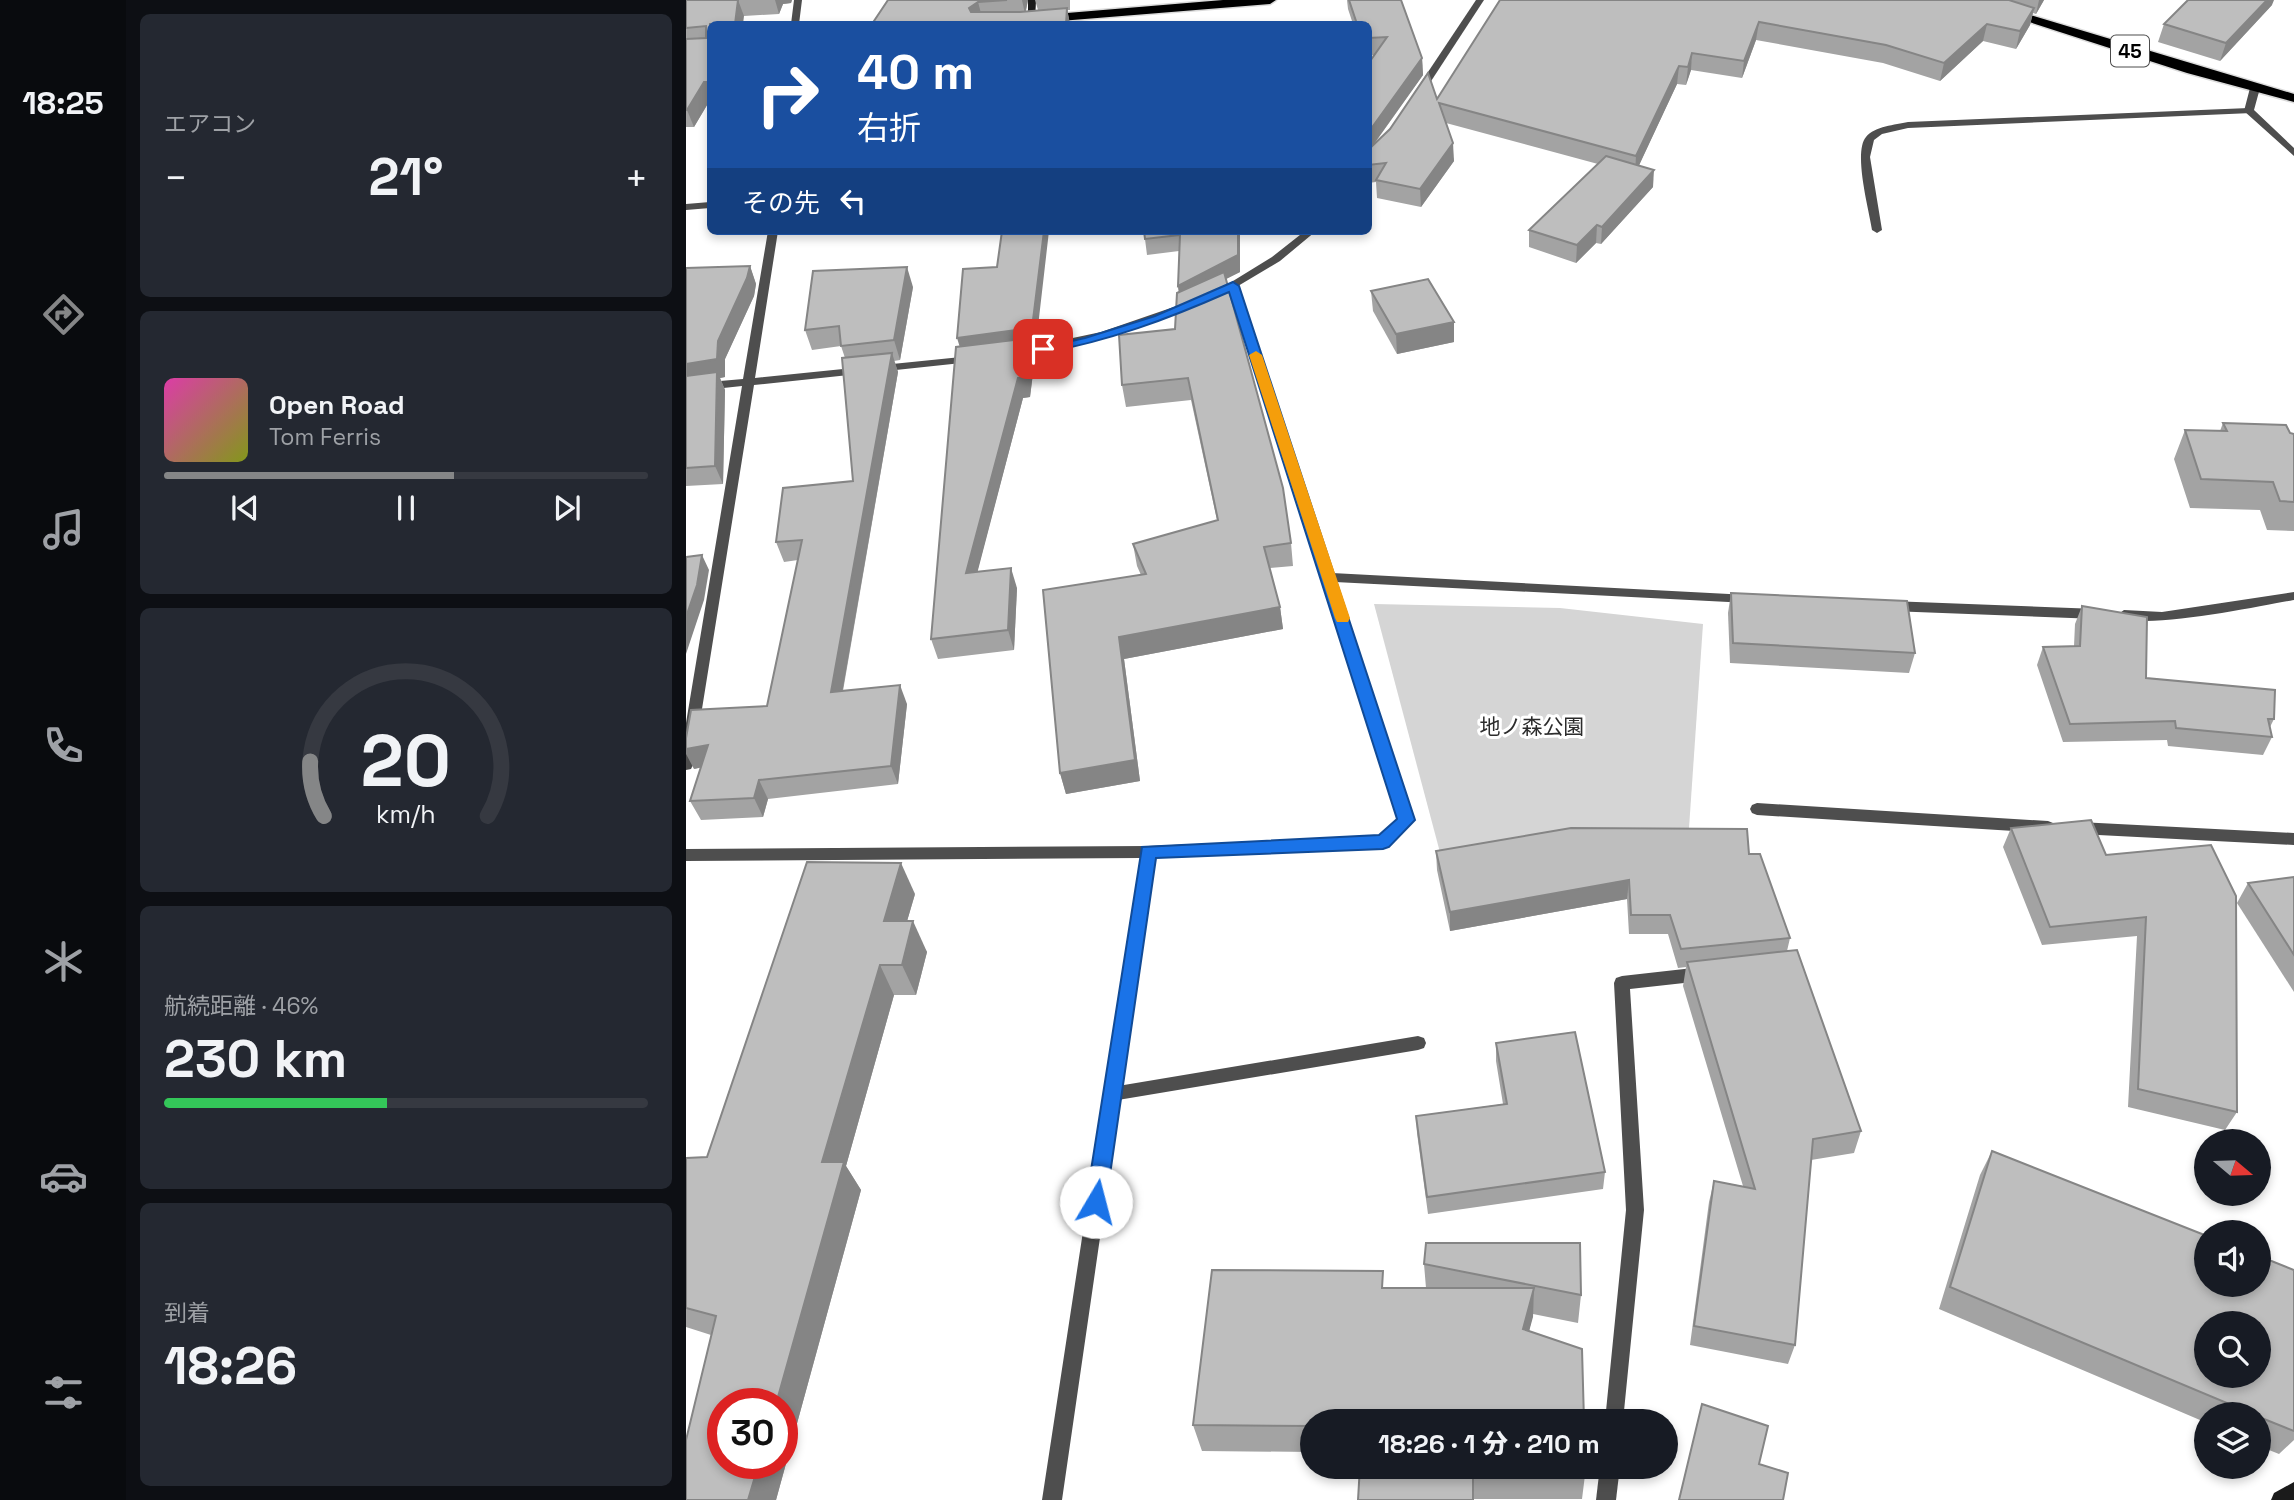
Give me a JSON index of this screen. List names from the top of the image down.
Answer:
{
  "streets": {
    "highway": ["45"]
  },
  "parks": ["地ノ森公園"],
  "north": "right",
  "page": {
    "tabs": "18:25",
    "tile": [
      "エアコン",
      ["航続距離 · 46%", "230 km"],
      ["到着", "18:26"]
    ],
    "turn": ["40 m", "右折"],
    "heat": ["−", "21°", "+"],
    "then": "その先",
    "song": ["Open Road", "Tom Ferris"],
    "limit": "30",
    "trip": "18:26 · 1 分 · 210 m",
    "gauge": ["20", "km/h"]
  }
}
